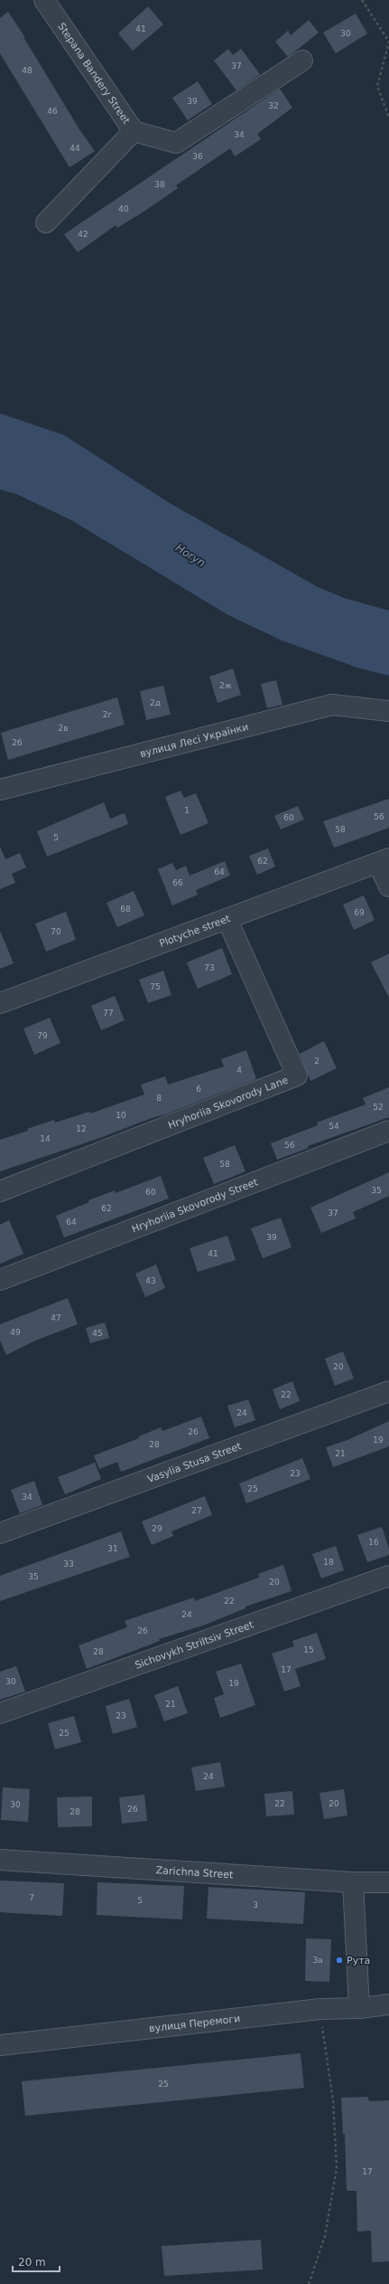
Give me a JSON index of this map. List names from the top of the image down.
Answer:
{
  "streets": {
    "street": [
      "Stepana Bandery Street",
      "вулиця Лесі Українки",
      "Plotyche street",
      "Hryhoriia Skovorody Lane",
      "Hryhoriia Skovorody Street",
      "Vasylia Stusa Street",
      "Sichovykh Striltsiv Street",
      "Zarichna Street",
      "вулиця Перемоги"
    ]
  },
  "crossings": [
    ["Plotyche street", "Hryhoriia Skovorody Lane"]
  ],
  "water": ["Horyn"],
  "places": ["Рута"],
  "house_numbers": [
    "41",
    "30",
    "37",
    "48",
    "39",
    "32",
    "46",
    "34",
    "44",
    "36",
    "38",
    "40",
    "42",
    "2ж",
    "2д",
    "2г",
    "2в",
    "2б",
    "1",
    "56",
    "60",
    "58",
    "5",
    "62",
    "64",
    "66",
    "68",
    "69",
    "70",
    "73",
    "75",
    "77",
    "79",
    "2",
    "4",
    "6",
    "8",
    "52",
    "10",
    "54",
    "12",
    "14",
    "56",
    "58",
    "35",
    "60",
    "62",
    "37",
    "64",
    "39",
    "41",
    "43",
    "47",
    "49",
    "45",
    "20",
    "22",
    "24",
    "26",
    "19",
    "28",
    "21",
    "23",
    "25",
    "34",
    "27",
    "29",
    "16",
    "31",
    "18",
    "33",
    "35",
    "20",
    "22",
    "24",
    "26",
    "15",
    "28",
    "17",
    "30",
    "19",
    "21",
    "23",
    "25",
    "24",
    "22",
    "20",
    "30",
    "26",
    "28",
    "7",
    "5",
    "3",
    "3а",
    "25",
    "17"
  ],
  "scale_bar": "20 m"
}
